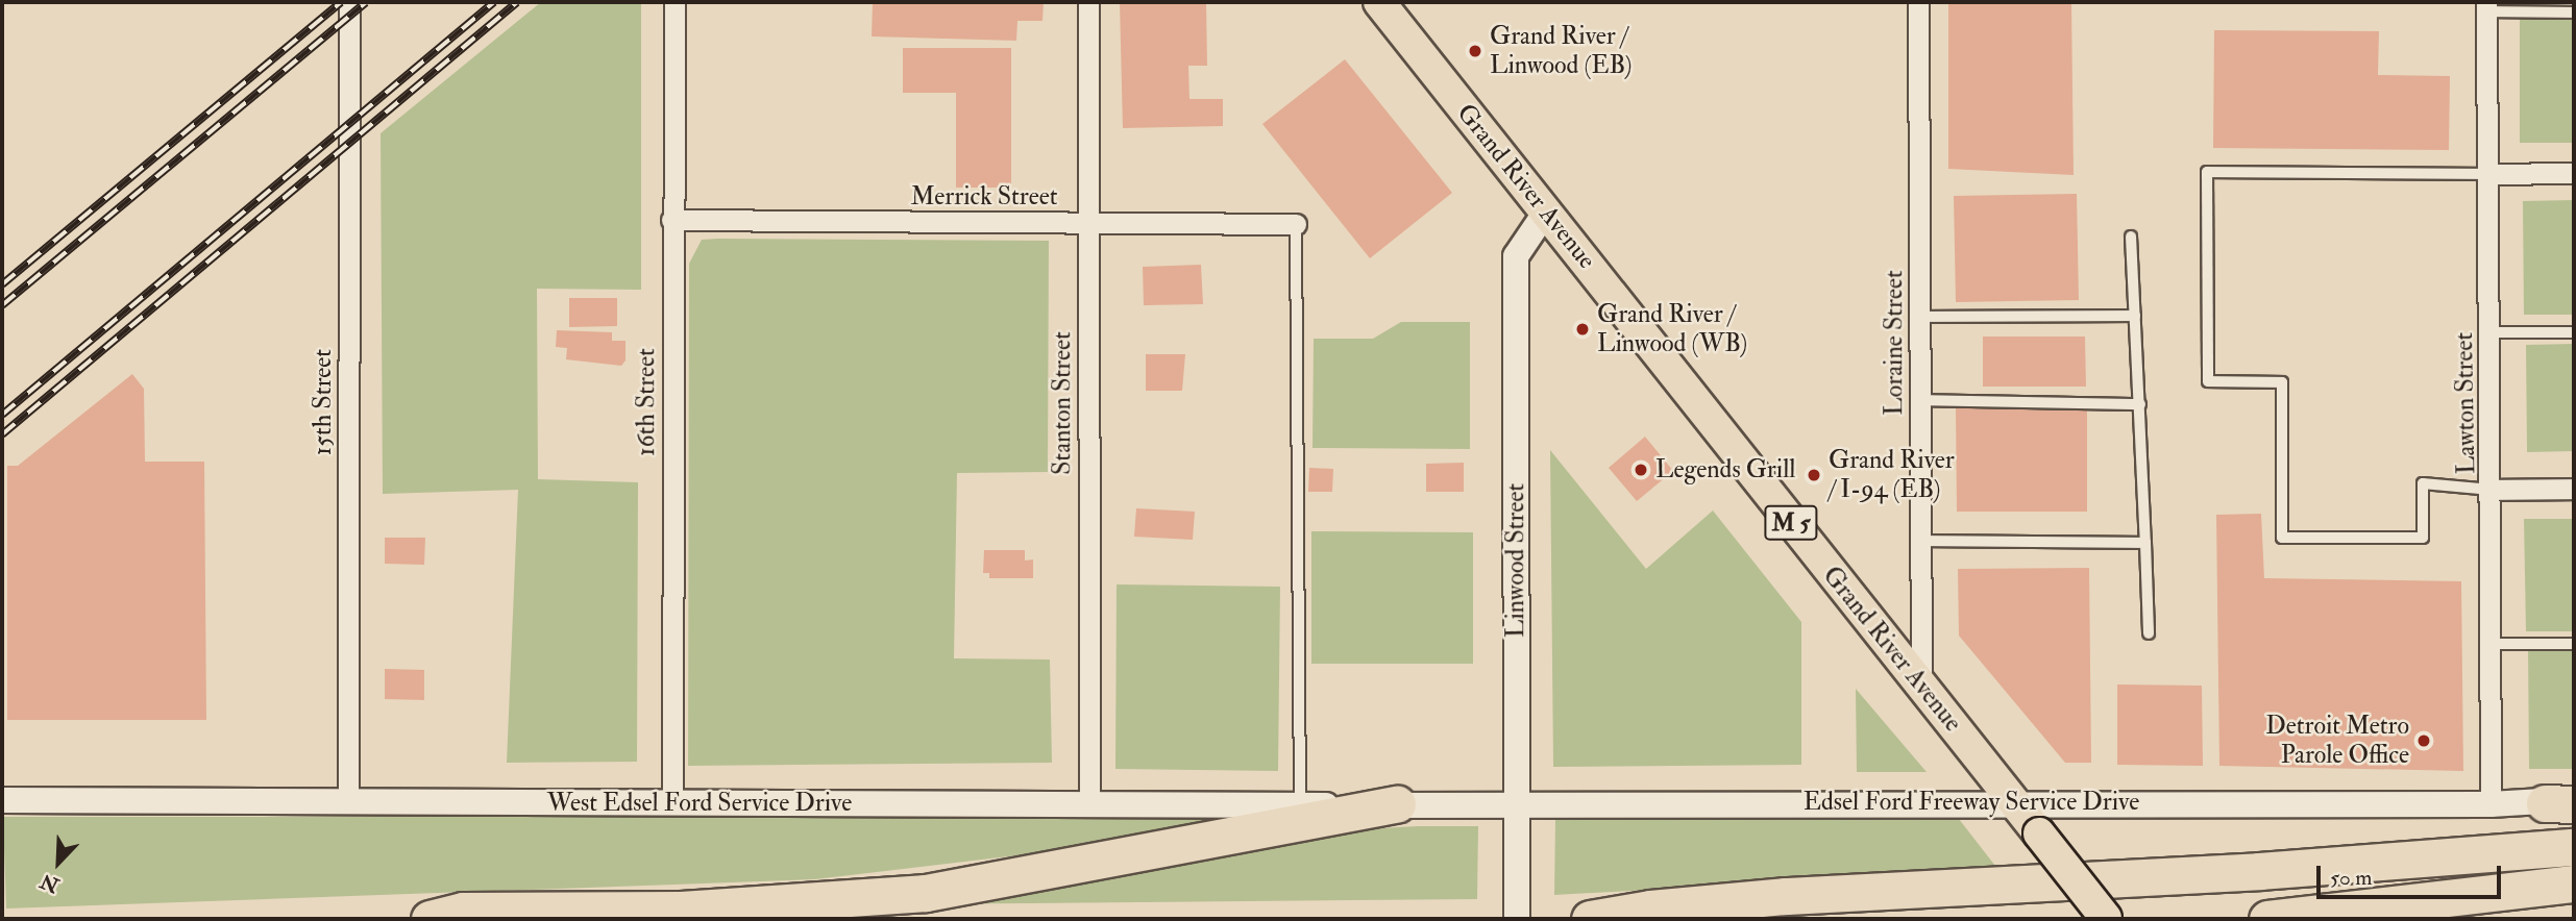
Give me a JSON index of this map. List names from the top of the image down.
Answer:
{
  "streets": {
    "main road": ["Grand River Avenue", "M 5"],
    "street": [
      "Merrick Street",
      "Loraine Street",
      "15th Street",
      "16th Street",
      "Stanton Street",
      "Lawton Street",
      "Linwood Street",
      "Edsel Ford Freeway Service Drive",
      "West Edsel Ford Service Drive"
    ]
  },
  "crossings": [
    ["Grand River Avenue", "Loraine Street"],
    ["Grand River Avenue", "Linwood Street"],
    ["Grand River Avenue", "Edsel Ford Freeway Service Drive"],
    ["Merrick Street", "16th Street"],
    ["Merrick Street", "Stanton Street"],
    ["15th Street", "West Edsel Ford Service Drive"],
    ["16th Street", "West Edsel Ford Service Drive"],
    ["Stanton Street", "West Edsel Ford Service Drive"],
    ["Lawton Street", "Edsel Ford Freeway Service Drive"],
    ["Linwood Street", "Edsel Ford Freeway Service Drive"],
    ["Edsel Ford Freeway Service Drive", "West Edsel Ford Service Drive"]
  ],
  "places": [
    "Grand River / Linwood (EB)",
    "Grand River / Linwood (WB)",
    "Legends Grill",
    "Grand River / I-94 (EB)",
    "Detroit Metro Parole Office"
  ],
  "scale_bar": "50 m",
  "north": "bottom left"
}
